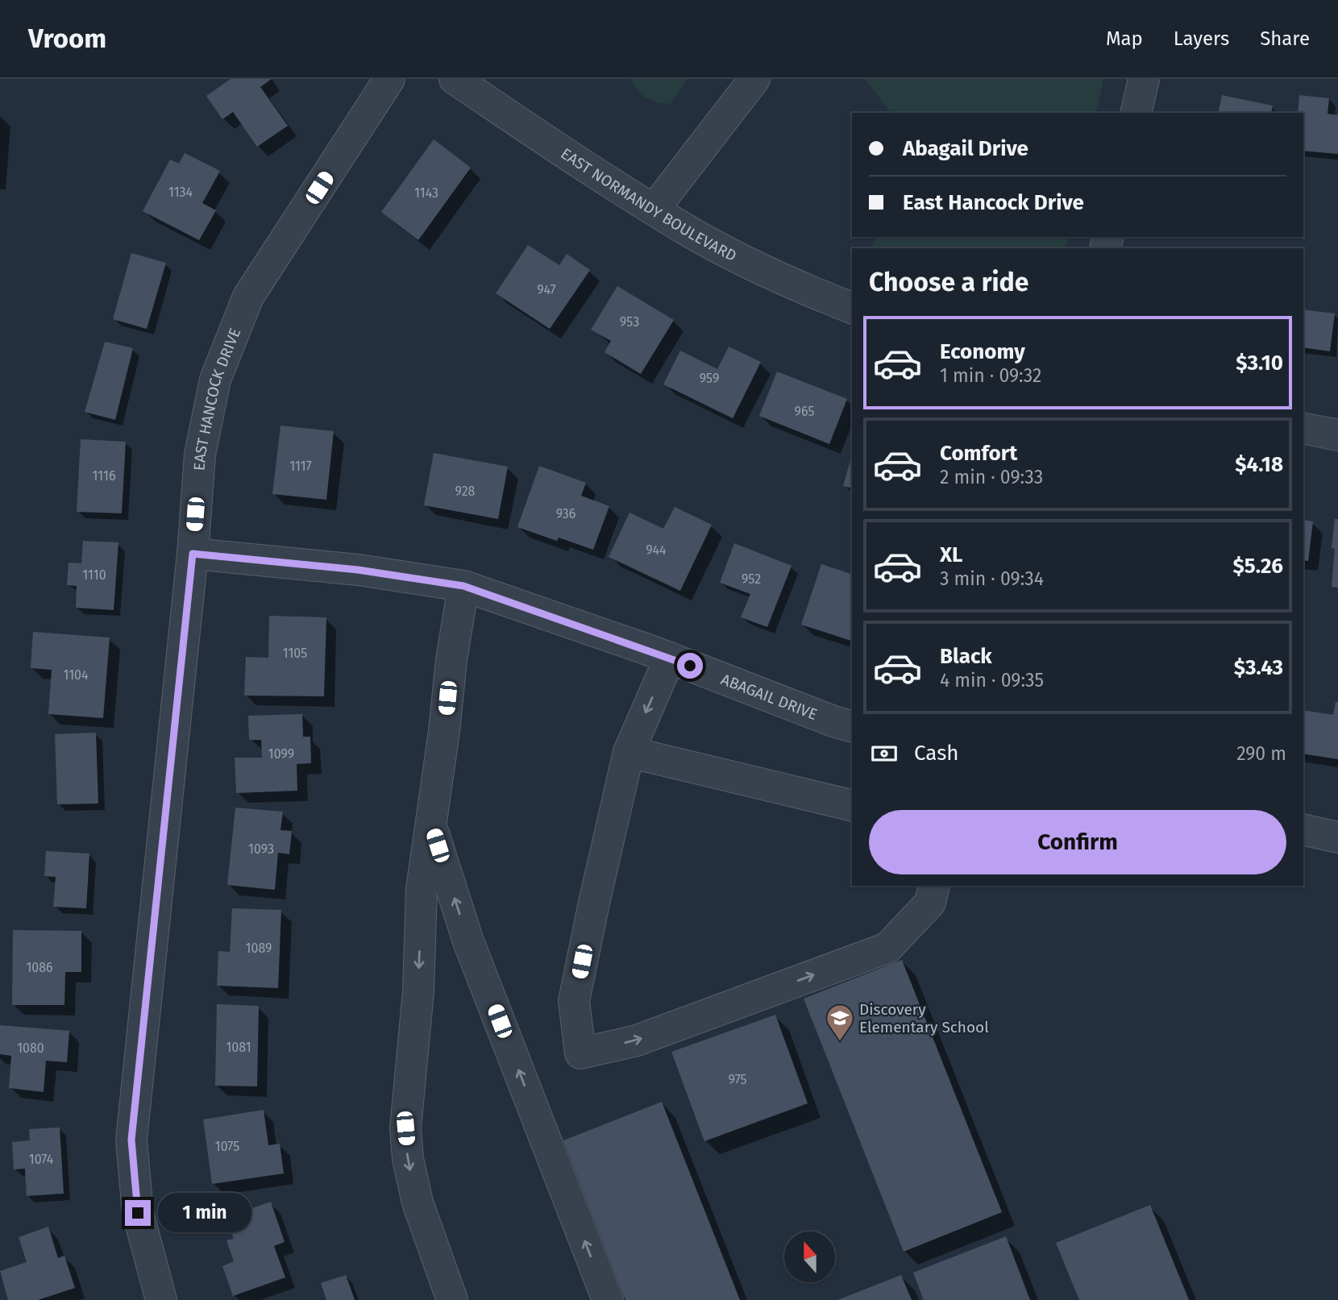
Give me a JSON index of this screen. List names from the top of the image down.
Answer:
{
  "streets": {
    "street": ["EAST NORMANDY BOULEVARD", "EAST HANCOCK DRIVE", "ABAGAIL DRIVE"]
  },
  "crossings": [
    ["EAST HANCOCK DRIVE", "ABAGAIL DRIVE"]
  ],
  "places": {
    "school or university": ["Discovery Elementary School"]
  },
  "house_numbers": [
    "1134",
    "1143",
    "947",
    "953",
    "959",
    "965",
    "1117",
    "1116",
    "928",
    "936",
    "944",
    "1110",
    "952",
    "1105",
    "1104",
    "1099",
    "1093",
    "1089",
    "1086",
    "1081",
    "1080",
    "975",
    "1075",
    "1074"
  ],
  "north": "top",
  "page": {
    "header": "Vroom",
    "nav": ["Map", "Layers", "Share"],
    "banner": ["Abagail Drive", "East Hancock Drive"],
    "heading": "Choose a ride",
    "list": [
      {
        "name": "Economy",
        "note": "1 min · 09:32",
        "value": "$3.10"
      },
      {
        "name": "Comfort",
        "note": "2 min · 09:33",
        "value": "$4.18"
      },
      {
        "name": "XL",
        "note": "3 min · 09:34",
        "value": "$5.26"
      },
      {
        "name": "Black",
        "note": "4 min · 09:35",
        "value": "$3.43"
      }
    ],
    "pay": ["Cash", "290 m"],
    "buttons": "Confirm",
    "bubble": "1 min"
  }
}
